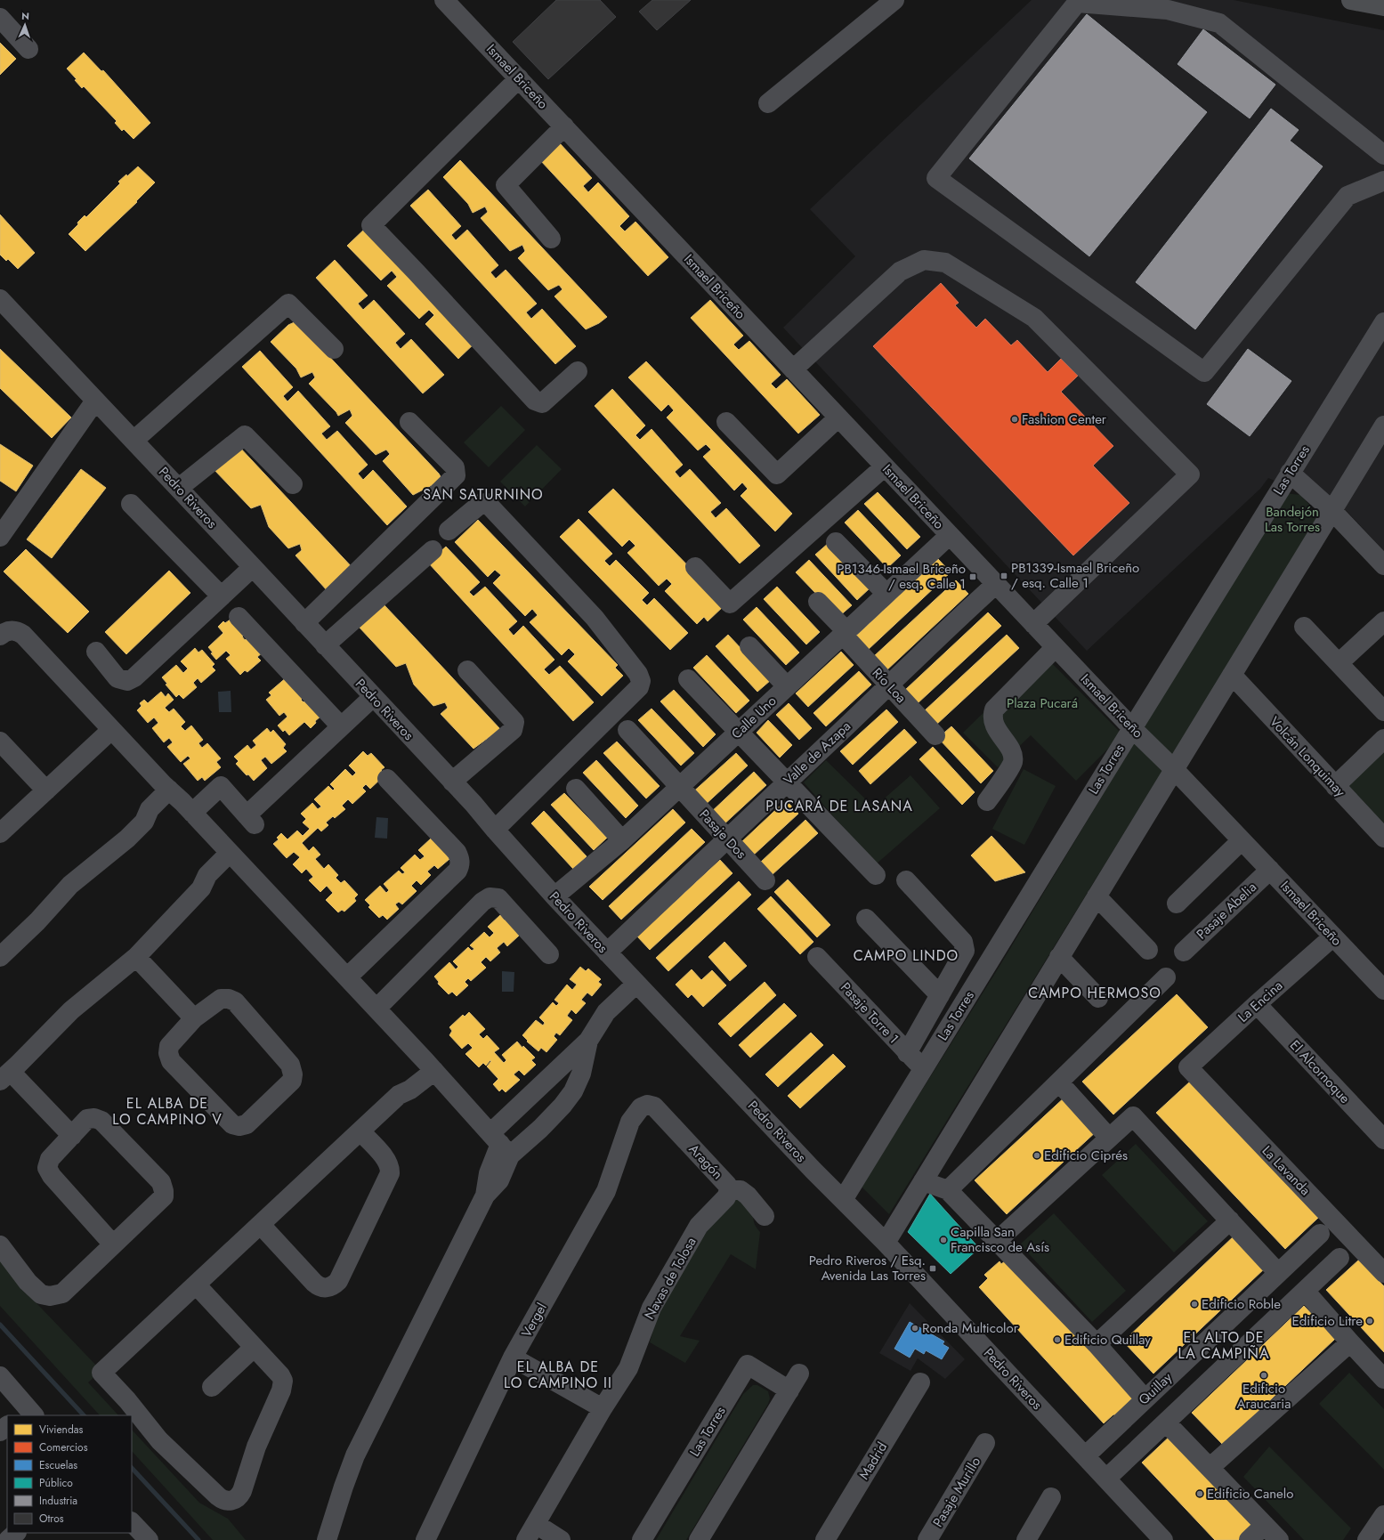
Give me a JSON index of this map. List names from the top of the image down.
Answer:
{
  "streets": {
    "street": [
      "Ismael Briceño",
      "Las Torres",
      "Pedro Riveros",
      "Río Loa",
      "Calle Uno",
      "Valle de Azapa",
      "Volcán Lonquimay",
      "Pasaje Dos",
      "Pasaje Abelia",
      "La Encina",
      "Pasaje Torre 1",
      "El Alcornoque",
      "Aragón",
      "La Lavanda",
      "Navas de Tolosa",
      "Vergel",
      "Quillay",
      "Madrid",
      "Pasaje Murillo"
    ]
  },
  "crossings": [
    ["Ismael Briceño", "Las Torres"],
    ["Ismael Briceño", "Calle Uno"],
    ["Ismael Briceño", "Valle de Azapa"],
    ["Ismael Briceño", "Pasaje Abelia"],
    ["Ismael Briceño", "La Encina"],
    ["Las Torres", "Pedro Riveros"],
    ["Las Torres", "Pasaje Torre 1"],
    ["Pedro Riveros", "Calle Uno"],
    ["Pedro Riveros", "Valle de Azapa"],
    ["Pedro Riveros", "Quillay"],
    ["Río Loa", "Calle Uno"],
    ["Río Loa", "Valle de Azapa"],
    ["Calle Uno", "Pasaje Dos"],
    ["Valle de Azapa", "Pasaje Dos"],
    ["La Encina", "El Alcornoque"],
    ["La Encina", "La Lavanda"],
    ["Aragón", "Navas de Tolosa"],
    ["Aragón", "Vergel"]
  ],
  "districts": [
    "SAN SATURNINO",
    "PUCARÁ DE LASANA",
    "CAMPO LINDO",
    "CAMPO HERMOSO",
    "EL ALBA DE LO CAMPINO V",
    "EL ALTO DE LA CAMPIÑA",
    "EL ALBA DE LO CAMPINO II"
  ],
  "parks": ["Bandejón Las Torres", "Plaza Pucará"],
  "places": {
    "other": [
      "Fashion Center",
      "Edificio Ciprés",
      "Capilla San Francisco de Asís",
      "Edificio Roble",
      "Edificio Litre",
      "Ronda Multicolor",
      "Edificio Quillay",
      "Edificio Araucaria",
      "Edificio Canelo"
    ],
    "transit": ["PB1339-Ismael Briceño / esq. Calle 1", "PB1346-Ismael Briceño / esq. Calle 1", "Pedro Riveros / Esq. Avenida Las Torres"]
  },
  "legend": [
    "Viviendas",
    "Comercios",
    "Escuelas",
    "Público",
    "Industria",
    "Otros"
  ],
  "north": "top"
}
